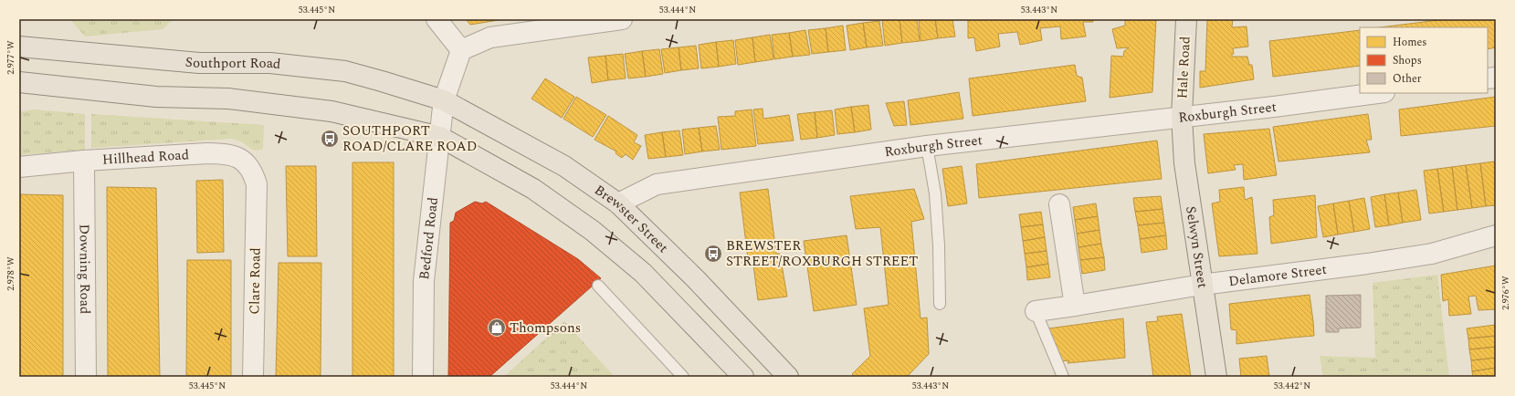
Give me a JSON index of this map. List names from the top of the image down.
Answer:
{
  "streets": {
    "main road": [
      "Southport Road",
      "Hale Road",
      "Brewster Street",
      "Selwyn Street"
    ],
    "street": [
      "Roxburgh Street",
      "Hillhead Road",
      "Bedford Road",
      "Downing Road",
      "Delamore Street",
      "Clare Road"
    ]
  },
  "crossings": [
    ["Southport Road", "Brewster Street"],
    ["Southport Road", "Bedford Road"],
    ["Hale Road", "Roxburgh Street"],
    ["Hale Road", "Selwyn Street"],
    ["Roxburgh Street", "Brewster Street"],
    ["Roxburgh Street", "Selwyn Street"],
    ["Hillhead Road", "Downing Road"],
    ["Hillhead Road", "Clare Road"],
    ["Brewster Street", "Bedford Road"],
    ["Selwyn Street", "Delamore Street"]
  ],
  "places": {
    "bus stop": ["SOUTHPORT ROAD/CLARE ROAD", "BREWSTER STREET/ROXBURGH STREET"],
    "shop": ["Thompsons"]
  },
  "legend": ["Homes", "Shops", "Other"],
  "coordinates": [
    "53.445°N",
    "53.444°N",
    "53.443°N",
    "2.977°W",
    "2.978°W",
    "2.976°W",
    "53.442°N"
  ]
}
